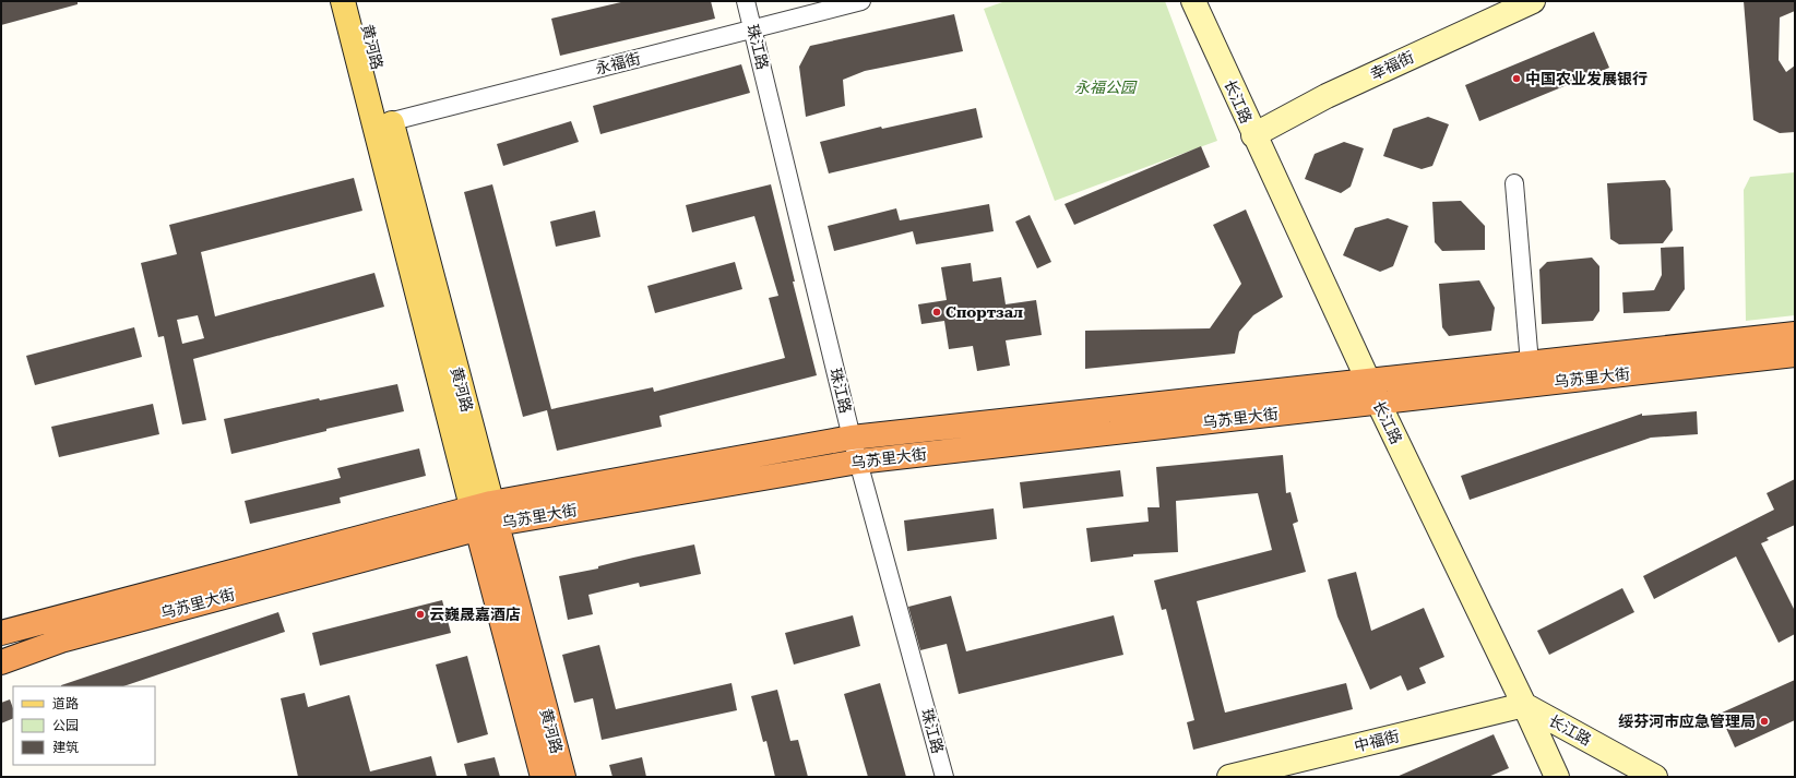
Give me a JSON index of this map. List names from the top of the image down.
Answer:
{
  "streets": {
    "highway": ["黄河路", "乌苏里大街"],
    "street": [
      "珠江路",
      "永福街",
      "幸福街",
      "长江路",
      "中福街"
    ]
  },
  "crossings": [
    ["黄河路", "永福街"],
    ["黄河路", "乌苏里大街"],
    ["珠江路", "永福街"],
    ["珠江路", "乌苏里大街"],
    ["幸福街", "长江路"],
    ["长江路", "乌苏里大街"],
    ["长江路", "中福街"]
  ],
  "parks": ["永福公园"],
  "places": [
    "中国农业发展银行",
    "Спортзал",
    "云巍晟嘉酒店",
    "绥芬河市应急管理局"
  ],
  "legend": ["道路", "公园", "建筑"]
}
